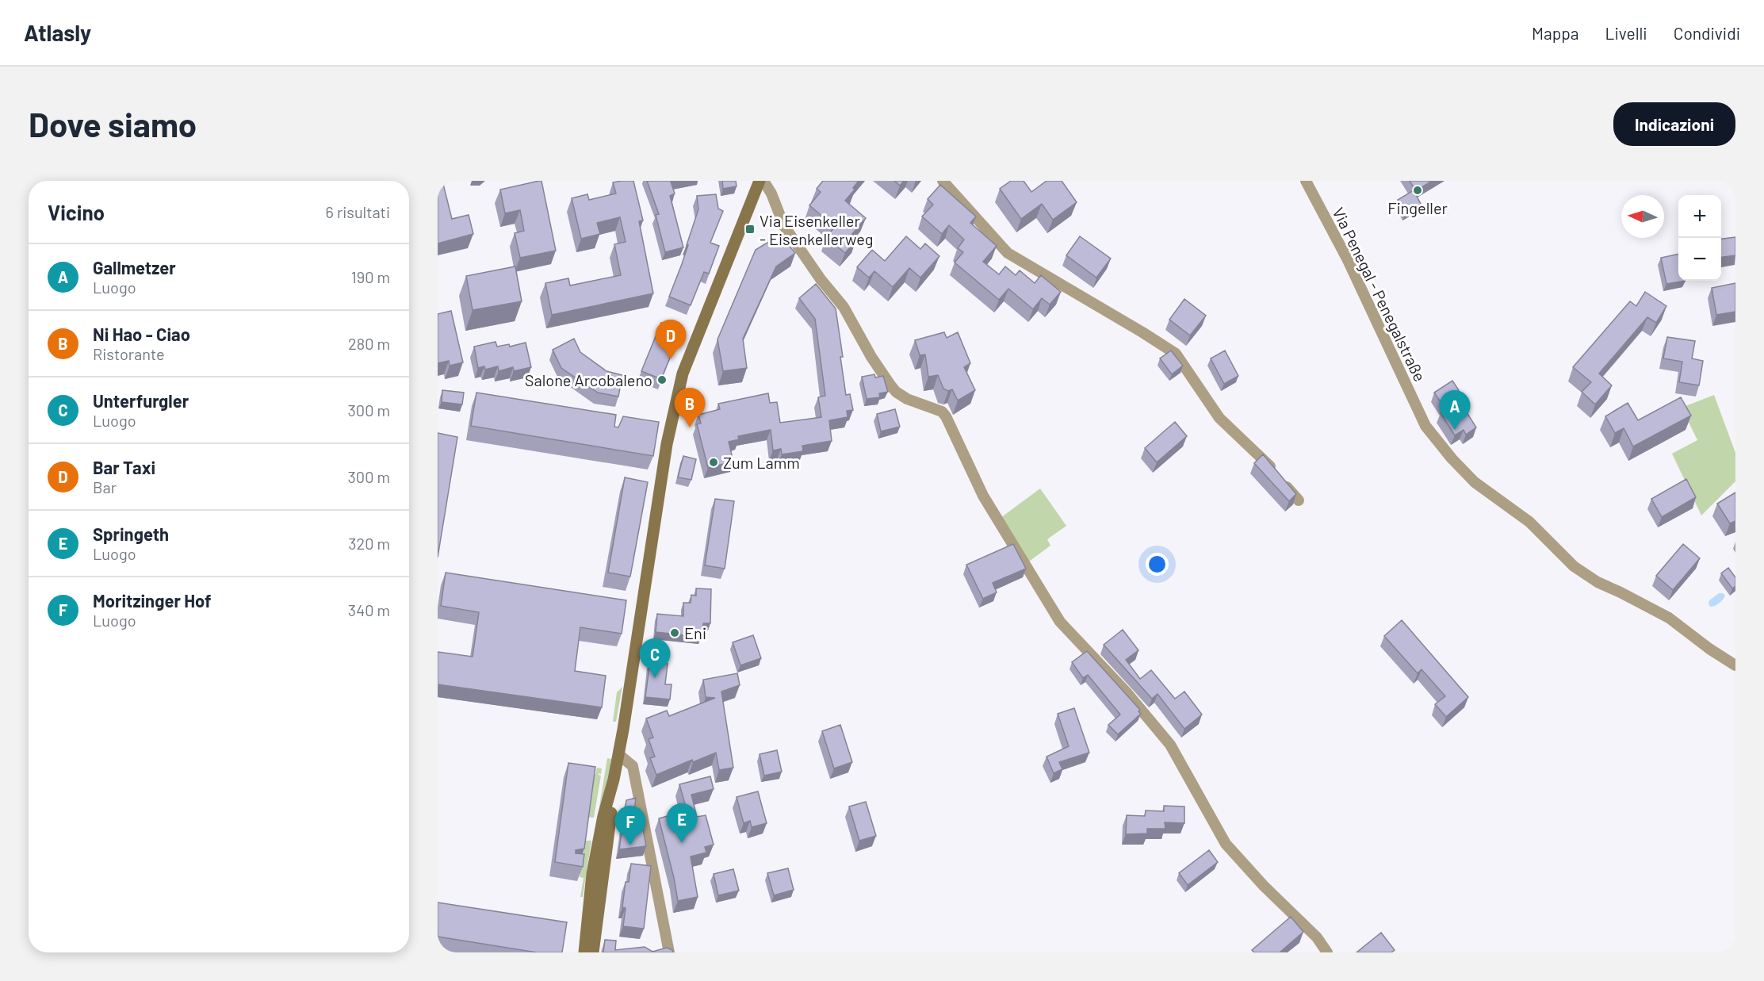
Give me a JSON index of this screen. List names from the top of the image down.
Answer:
{
  "streets": {
    "street": ["Via Penegal - Penegalstraße"]
  },
  "places": {
    "other": [
      "Fingeller",
      "Salone Arcobaleno",
      "Zum Lamm",
      "Eni"
    ],
    "transit": ["Via Eisenkeller - Eisenkellerweg"]
  },
  "north": "left",
  "page": {
    "header": "Atlasly",
    "nav": ["Mappa", "Livelli", "Condividi"],
    "buttons": "Indicazioni",
    "title": "Dove siamo",
    "heading": ["Vicino", "6 risultati"],
    "map_buttons": ["+", "−"],
    "list": [
      {
        "mark": "A",
        "name": "Gallmetzer",
        "note": "Luogo",
        "value": "190 m"
      },
      {
        "mark": "B",
        "name": "Ni Hao - Ciao",
        "note": "Ristorante",
        "value": "280 m"
      },
      {
        "mark": "C",
        "name": "Unterfurgler",
        "note": "Luogo",
        "value": "300 m"
      },
      {
        "mark": "D",
        "name": "Bar Taxi",
        "note": "Bar",
        "value": "300 m"
      },
      {
        "mark": "E",
        "name": "Springeth",
        "note": "Luogo",
        "value": "320 m"
      },
      {
        "mark": "F",
        "name": "Moritzinger Hof",
        "note": "Luogo",
        "value": "340 m"
      }
    ],
    "pins": [
      "D",
      "B",
      "A",
      "C",
      "E",
      "F"
    ]
  }
}
